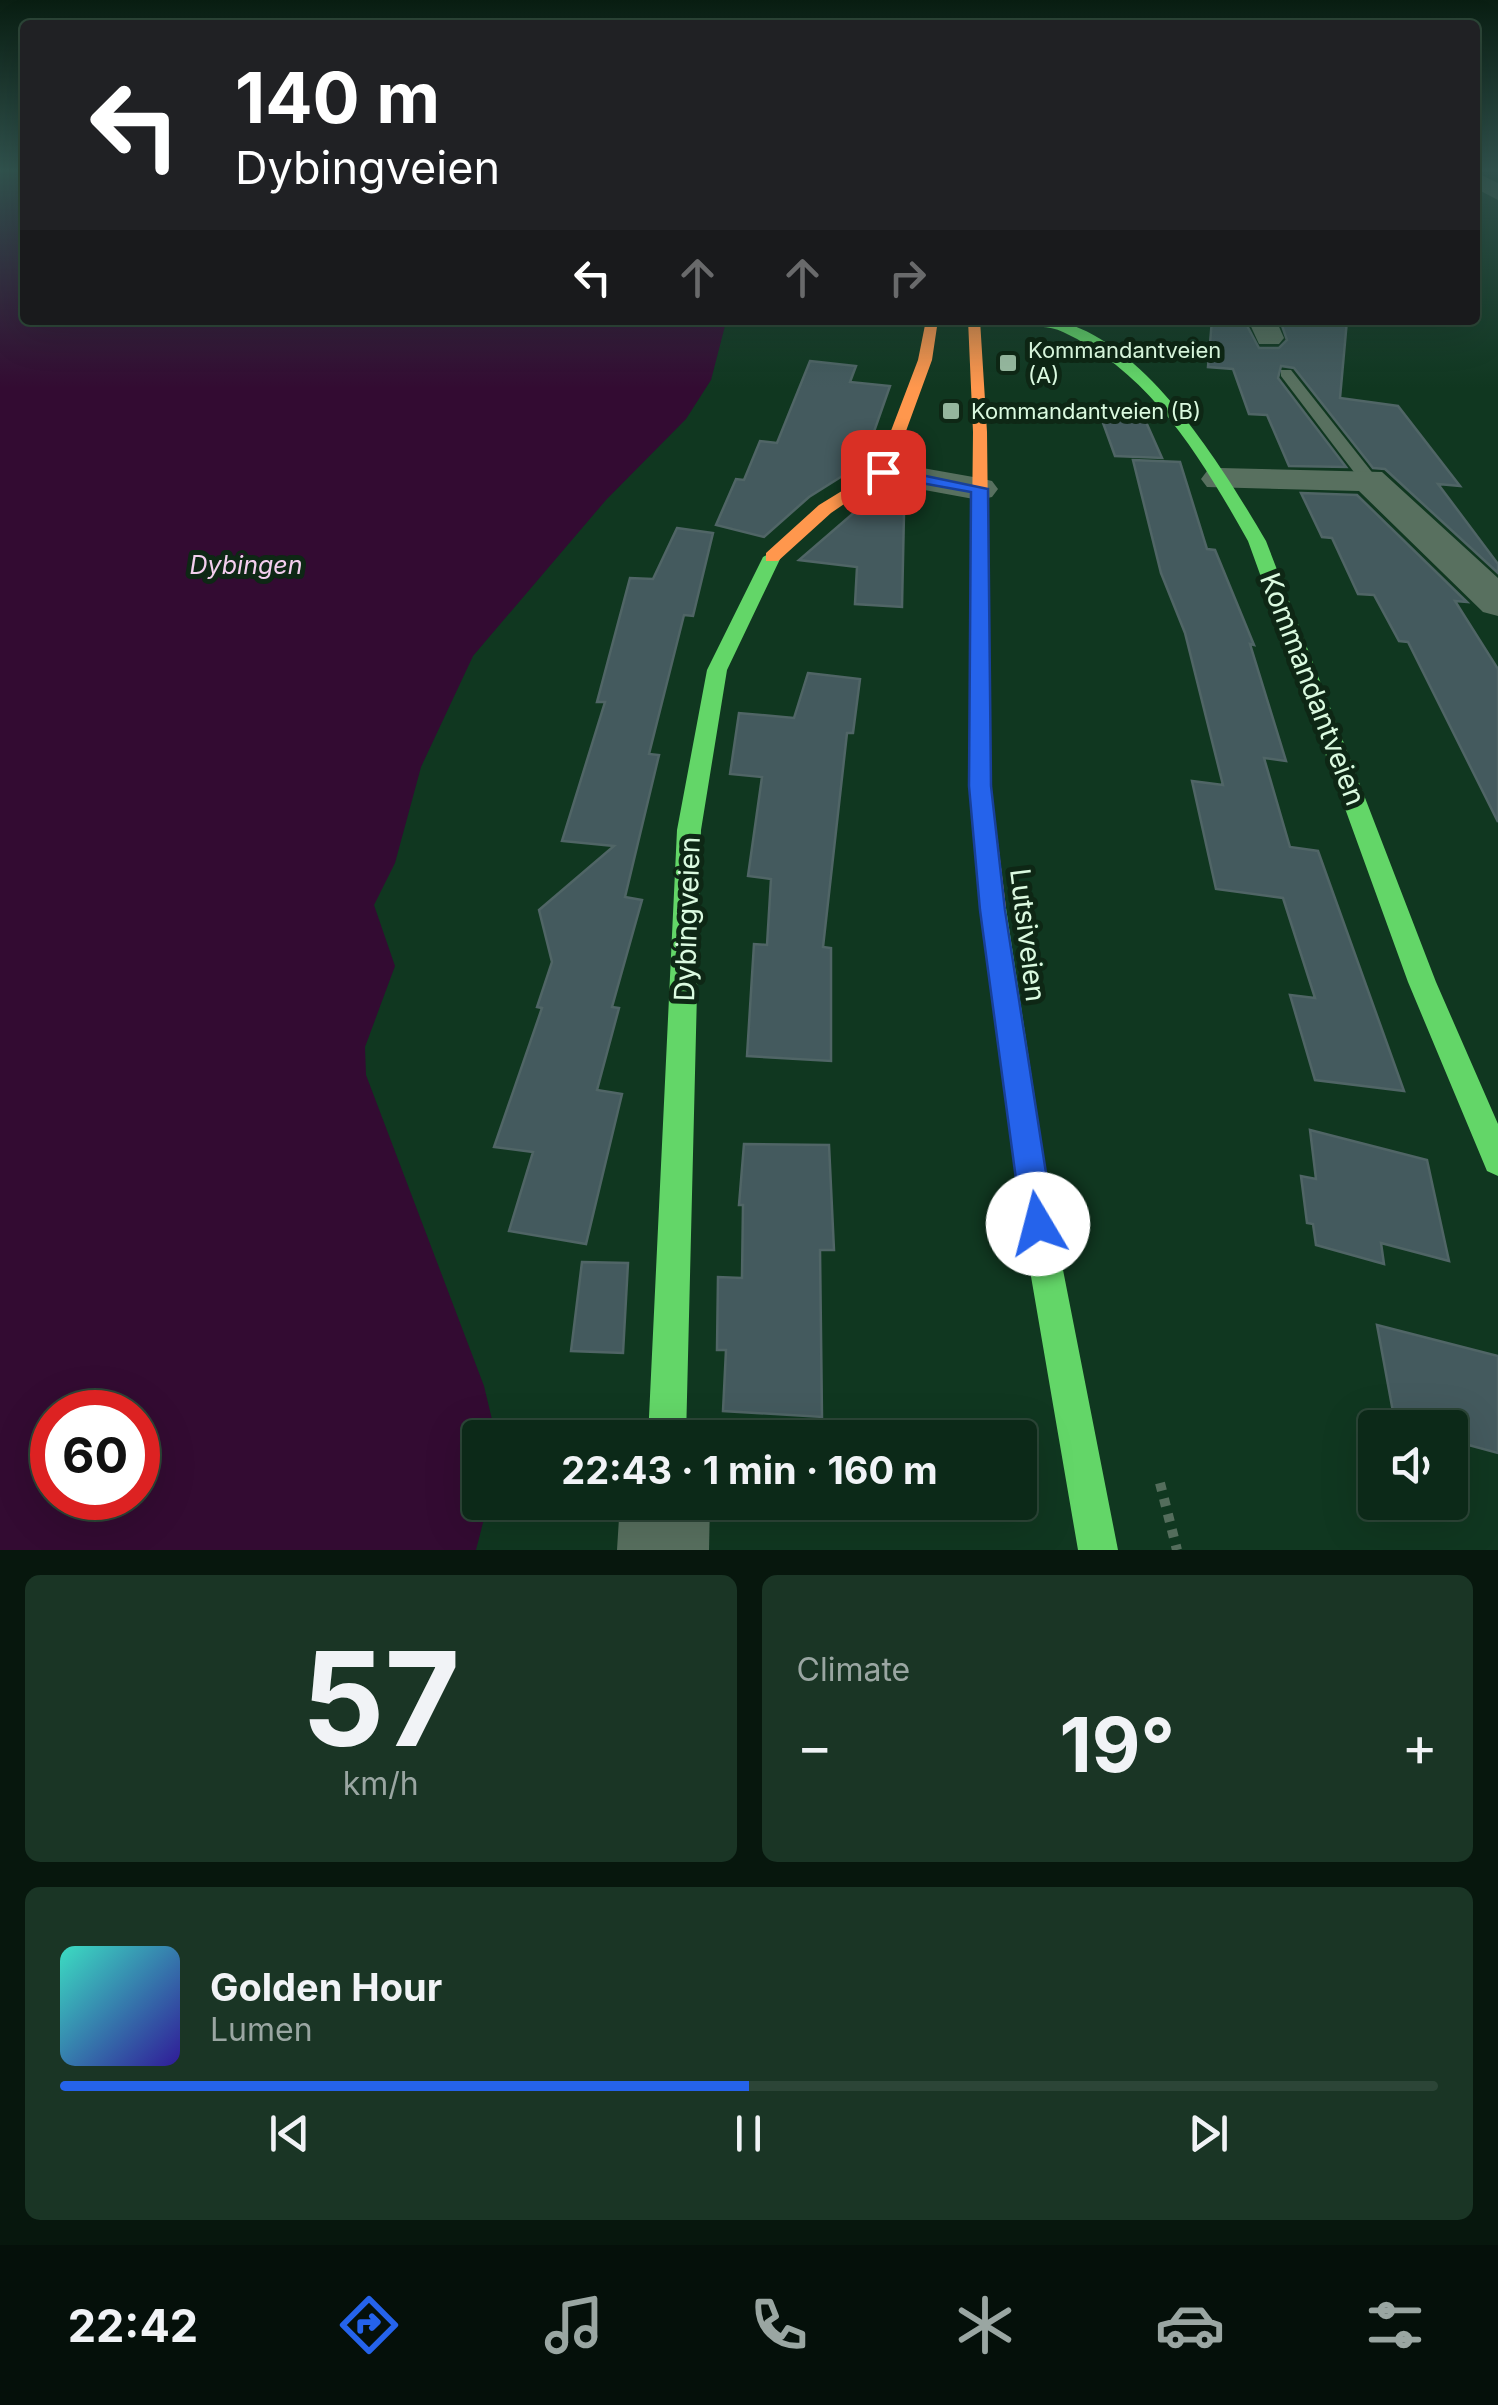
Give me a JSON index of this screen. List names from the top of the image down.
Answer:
{
  "streets": {
    "street": ["Kommandantveien", "Dybingveien", "Lutsiveien"]
  },
  "water": ["Dybingen"],
  "places": {
    "transit": ["Kommandantveien (A)", "Kommandantveien (B)"]
  },
  "page": {
    "turn": ["140 m", "Dybingveien"],
    "limit": "60",
    "trip": "22:43 · 1 min · 160 m",
    "tile": [
      ["57", "km/h"],
      "Climate"
    ],
    "heat": ["−", "19°", "+"],
    "song": ["Golden Hour", "Lumen"],
    "tabs": "22:42"
  }
}
